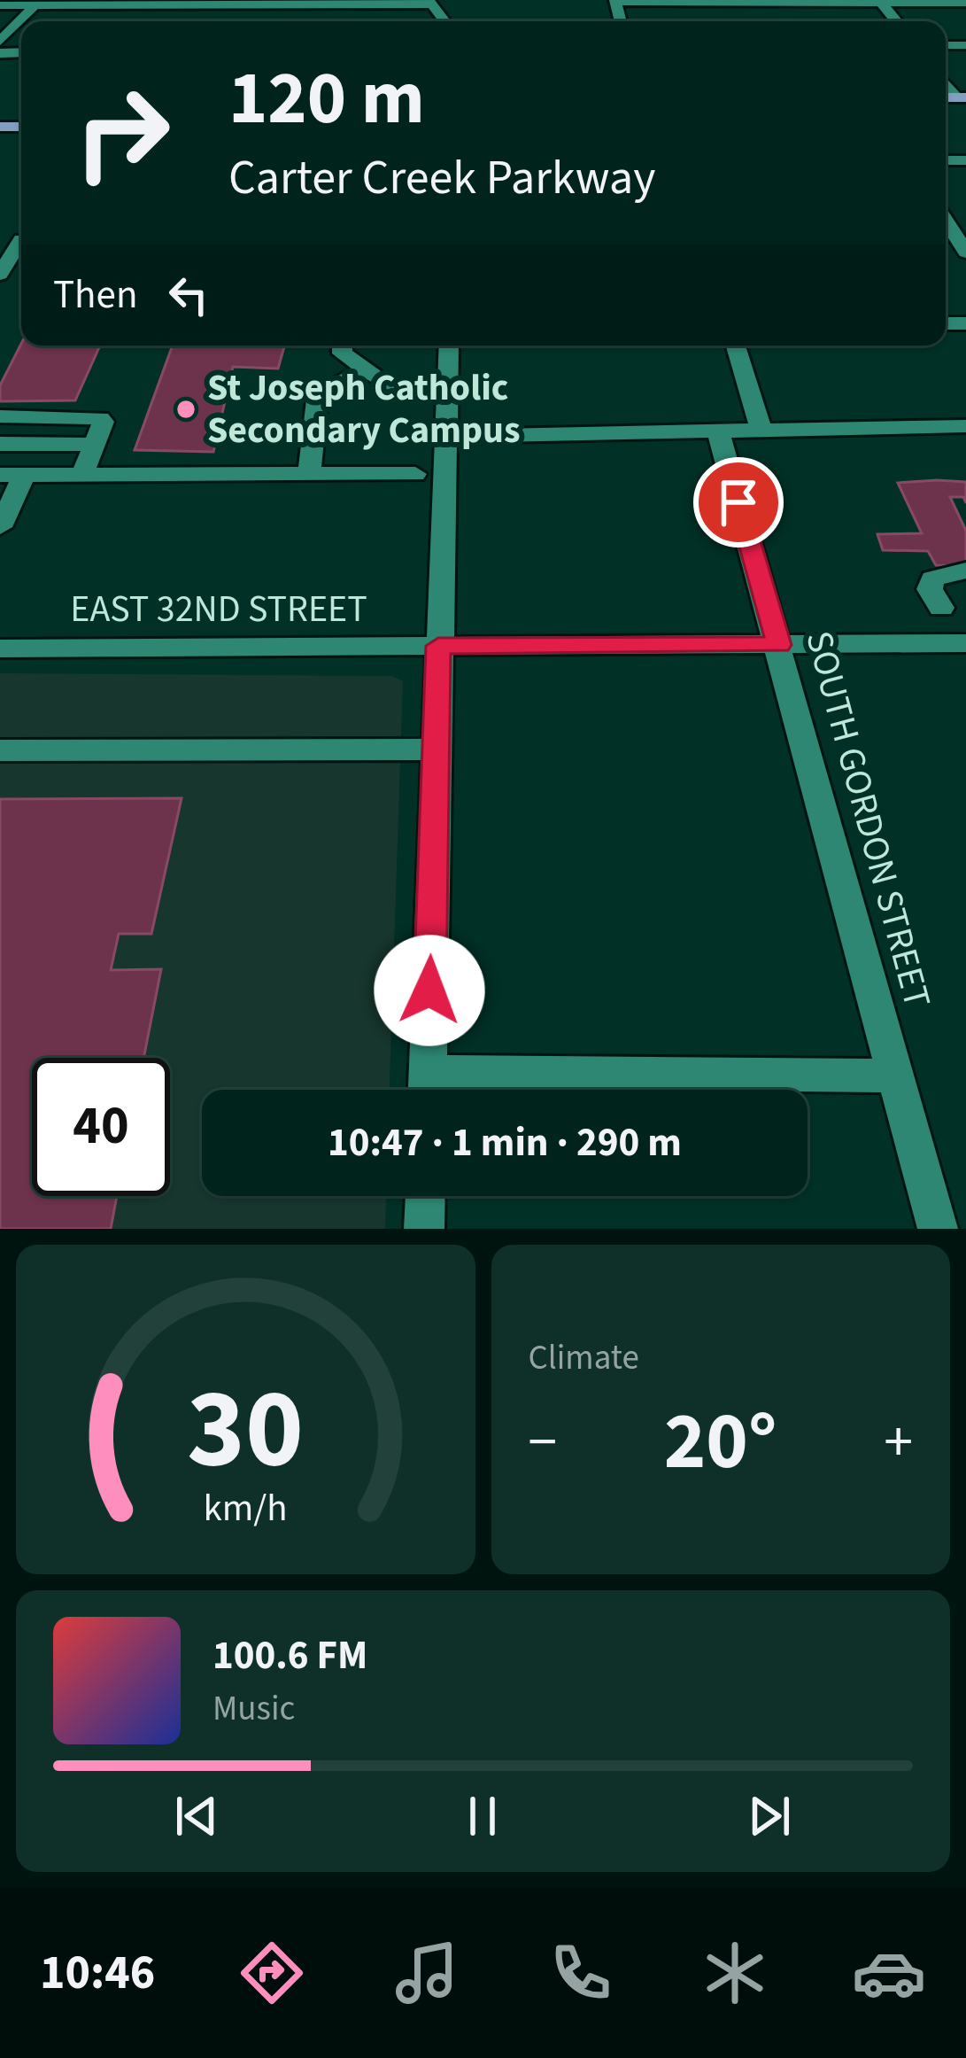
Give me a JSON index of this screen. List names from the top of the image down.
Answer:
{
  "streets": {
    "street": ["EAST 32ND STREET", "SOUTH GORDON STREET"]
  },
  "crossings": [
    ["EAST 32ND STREET", "SOUTH GORDON STREET"]
  ],
  "places": ["St Joseph Catholic Secondary Campus"],
  "page": {
    "turn": ["120 m", "Carter Creek Parkway"],
    "then": "Then",
    "limit": "40",
    "trip": "10:47 · 1 min · 290 m",
    "tile": "Climate",
    "heat": ["−", "20°", "+"],
    "song": ["100.6 FM", "Music"],
    "tabs": "10:46",
    "gauge": ["30", "km/h"]
  }
}
